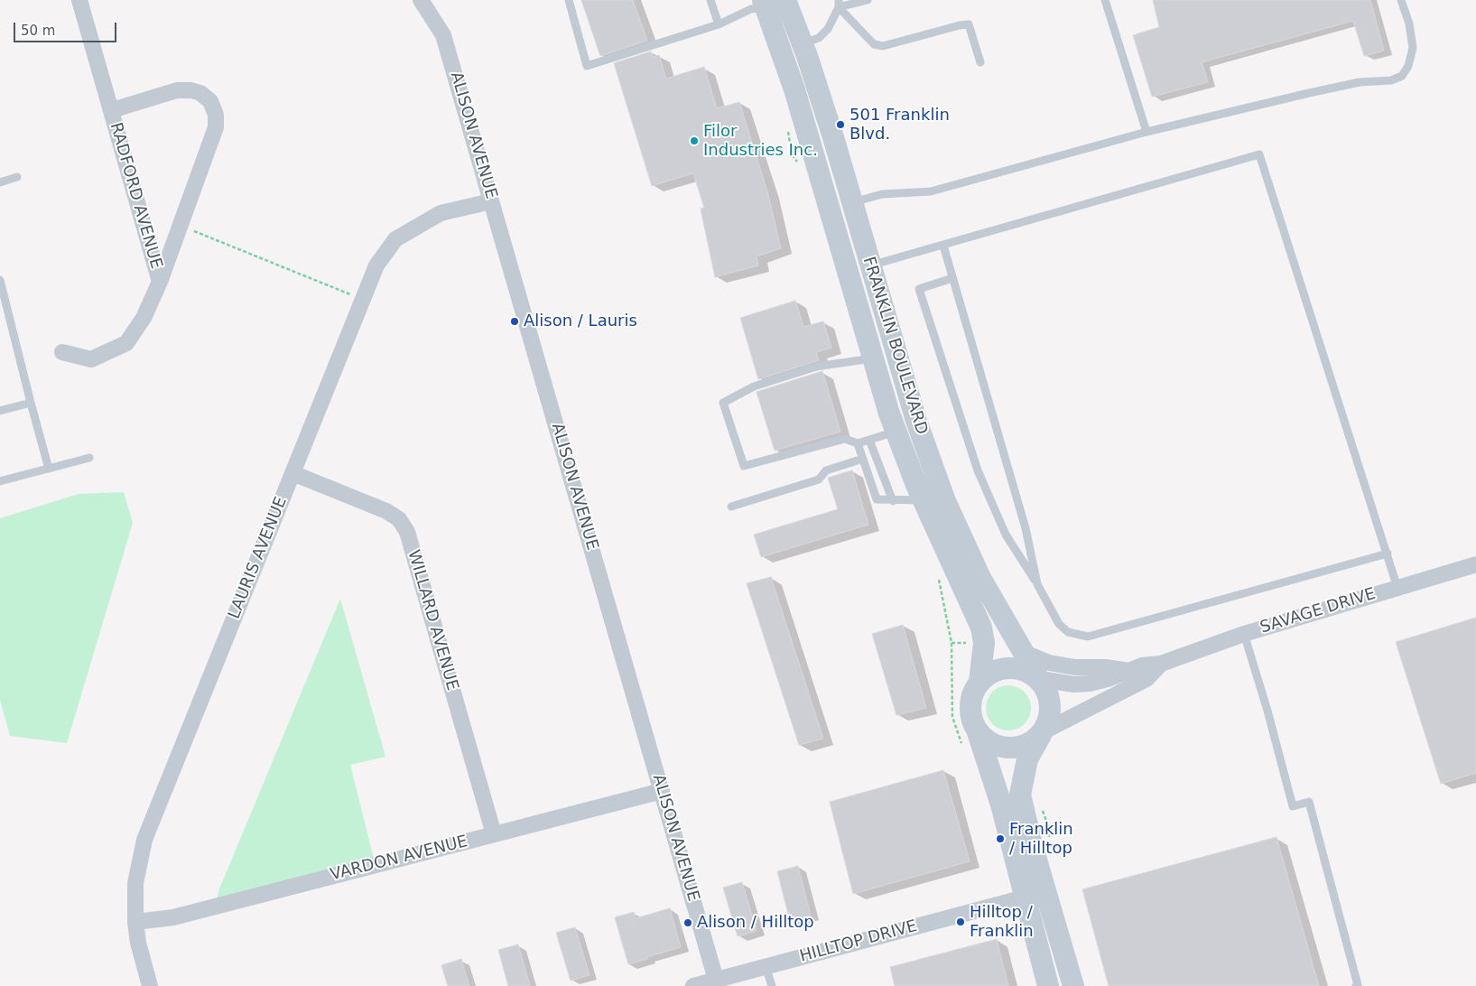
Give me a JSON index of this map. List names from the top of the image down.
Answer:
{
  "streets": {
    "main road": ["FRANKLIN BOULEVARD"],
    "street": [
      "ALISON AVENUE",
      "RADFORD AVENUE",
      "LAURIS AVENUE",
      "SAVAGE DRIVE",
      "WILLARD AVENUE",
      "VARDON AVENUE",
      "HILLTOP DRIVE"
    ]
  },
  "crossings": [
    ["ALISON AVENUE", "LAURIS AVENUE"],
    ["ALISON AVENUE", "VARDON AVENUE"],
    ["ALISON AVENUE", "HILLTOP DRIVE"],
    ["FRANKLIN BOULEVARD", "SAVAGE DRIVE"],
    ["LAURIS AVENUE", "WILLARD AVENUE"],
    ["LAURIS AVENUE", "VARDON AVENUE"],
    ["WILLARD AVENUE", "VARDON AVENUE"]
  ],
  "places": [
    "501 Franklin Blvd.",
    "Filor Industries Inc.",
    "Alison / Lauris",
    "Franklin / Hilltop",
    "Hilltop / Franklin",
    "Alison / Hilltop"
  ],
  "scale_bar": "50 m"
}
